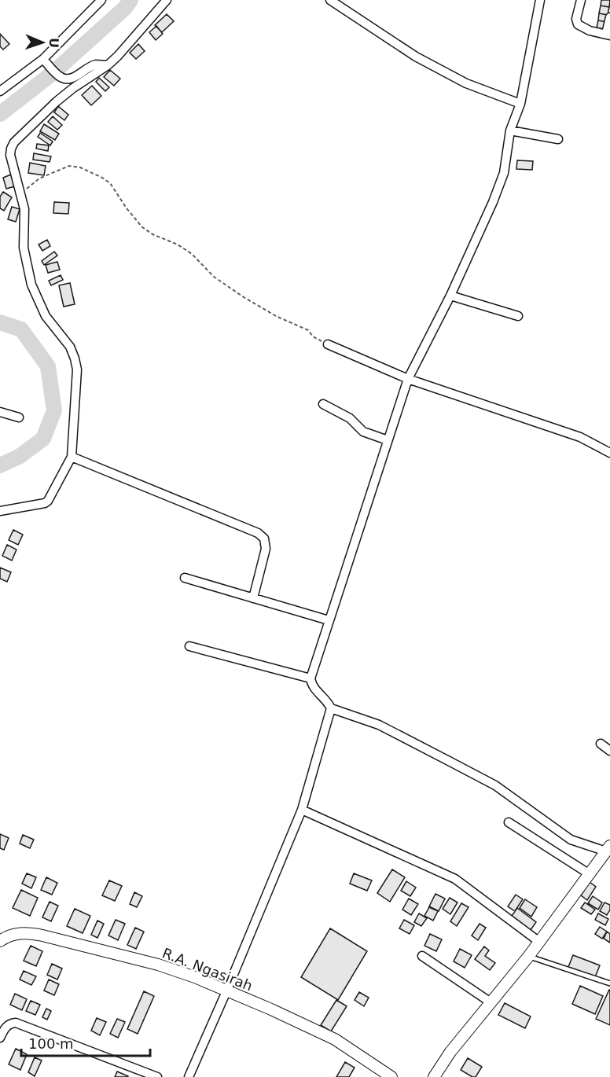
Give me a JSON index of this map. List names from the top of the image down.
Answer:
{
  "streets": {
    "street": ["R.A. Ngasirah"]
  },
  "scale_bar": "100 m",
  "north": "right"
}
